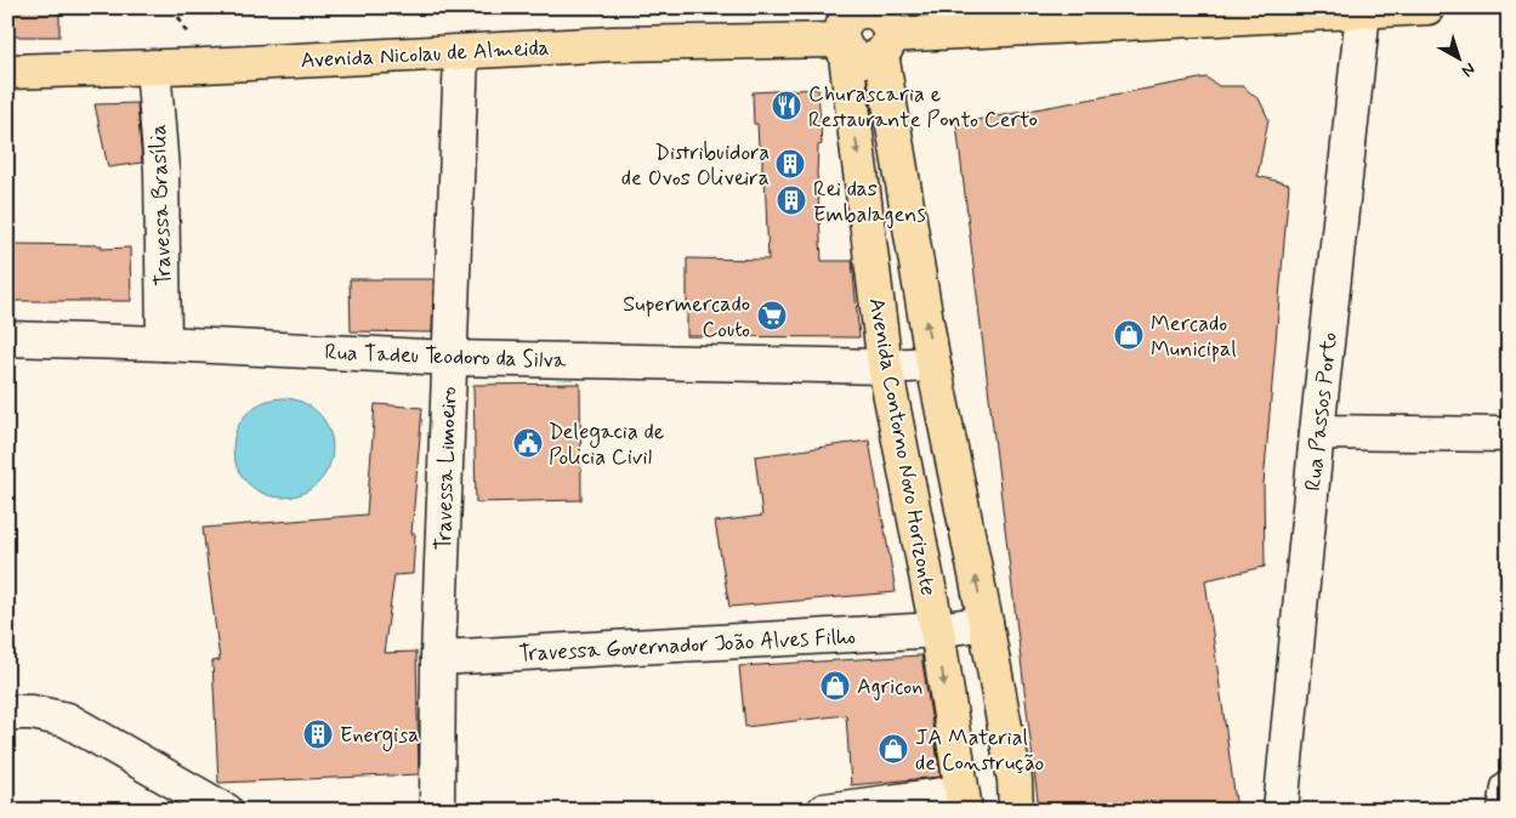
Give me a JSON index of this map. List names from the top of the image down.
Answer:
{
  "streets": {
    "main road": ["Avenida Nicolau de Almeida", "Avenida Contorno Novo Horizonte"],
    "street": [
      "Travessa Brasília",
      "Rua Tadeu Teodoro da Silva",
      "Rua Passos Porto",
      "Travessa Limoeiro",
      "Travessa Governador João Alves Filho"
    ]
  },
  "crossings": [
    ["Avenida Nicolau de Almeida", "Travessa Brasília"],
    ["Avenida Nicolau de Almeida", "Avenida Contorno Novo Horizonte"],
    ["Avenida Nicolau de Almeida", "Travessa Limoeiro"],
    ["Travessa Brasília", "Rua Tadeu Teodoro da Silva"],
    ["Rua Tadeu Teodoro da Silva", "Avenida Contorno Novo Horizonte"],
    ["Rua Tadeu Teodoro da Silva", "Travessa Limoeiro"],
    ["Avenida Contorno Novo Horizonte", "Travessa Governador João Alves Filho"],
    ["Travessa Limoeiro", "Travessa Governador João Alves Filho"]
  ],
  "places": {
    "restaurant": ["Churascaria e Restaurante Ponto Certo"],
    "building": ["Distribuidora de Ovos Oliveira", "Rei das Embalagens", "Energisa"],
    "supermarket": ["Supermercado Couto"],
    "shop": ["Mercado Municipal", "Agricon", "JA Material de Construção"],
    "public building": ["Delegacia de Policia Civil"]
  },
  "north": "bottom right"
}
